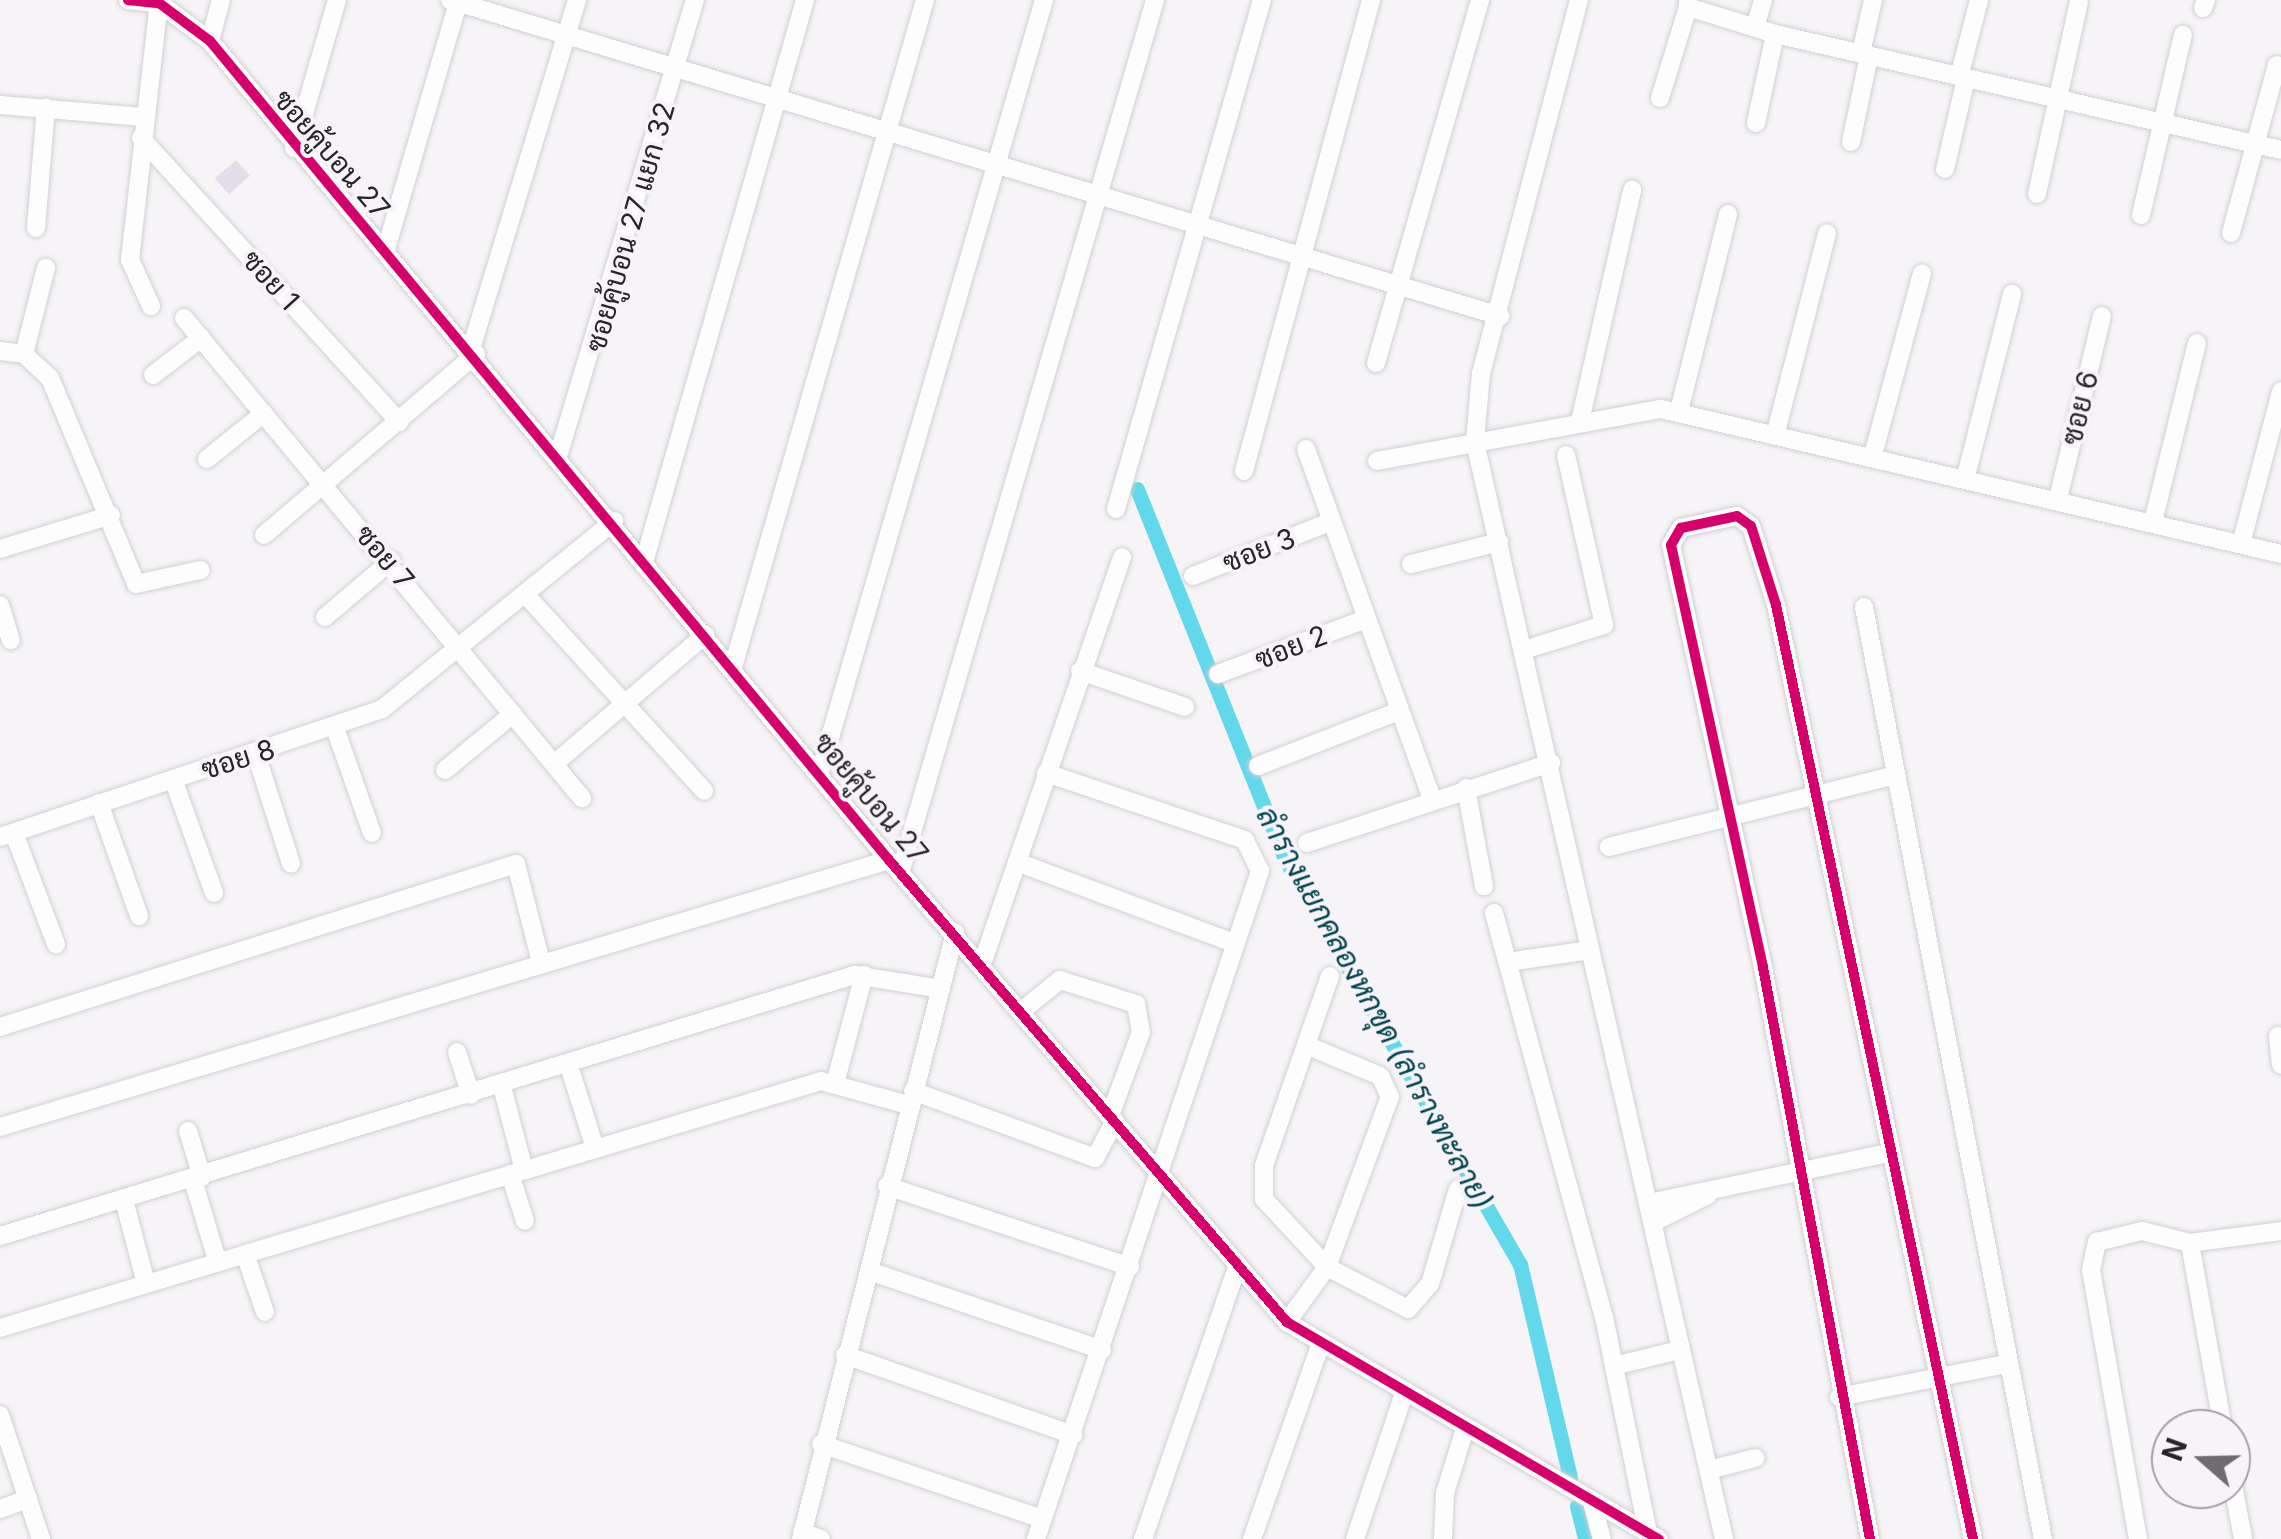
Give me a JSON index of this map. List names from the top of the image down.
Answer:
{
  "streets": {
    "street": [
      "ซอยคู้บอน 27",
      "ซอยคู้บอน 27 แยก 32",
      "ซอย 1",
      "ซอย 6",
      "ซอย 3",
      "ซอย 7",
      "ซอย 2",
      "ซอย 8"
    ]
  },
  "crossings": [
    ["ซอยคู้บอน 27", "ซอยคู้บอน 27 แยก 32"],
    ["ซอยคู้บอน 27", "ซอย 8"],
    ["ซอย 7", "ซอย 8"]
  ],
  "water": ["ลำรางแยกคลองหกขุด (ลำรางทะลาย)"],
  "north": "left"
}
